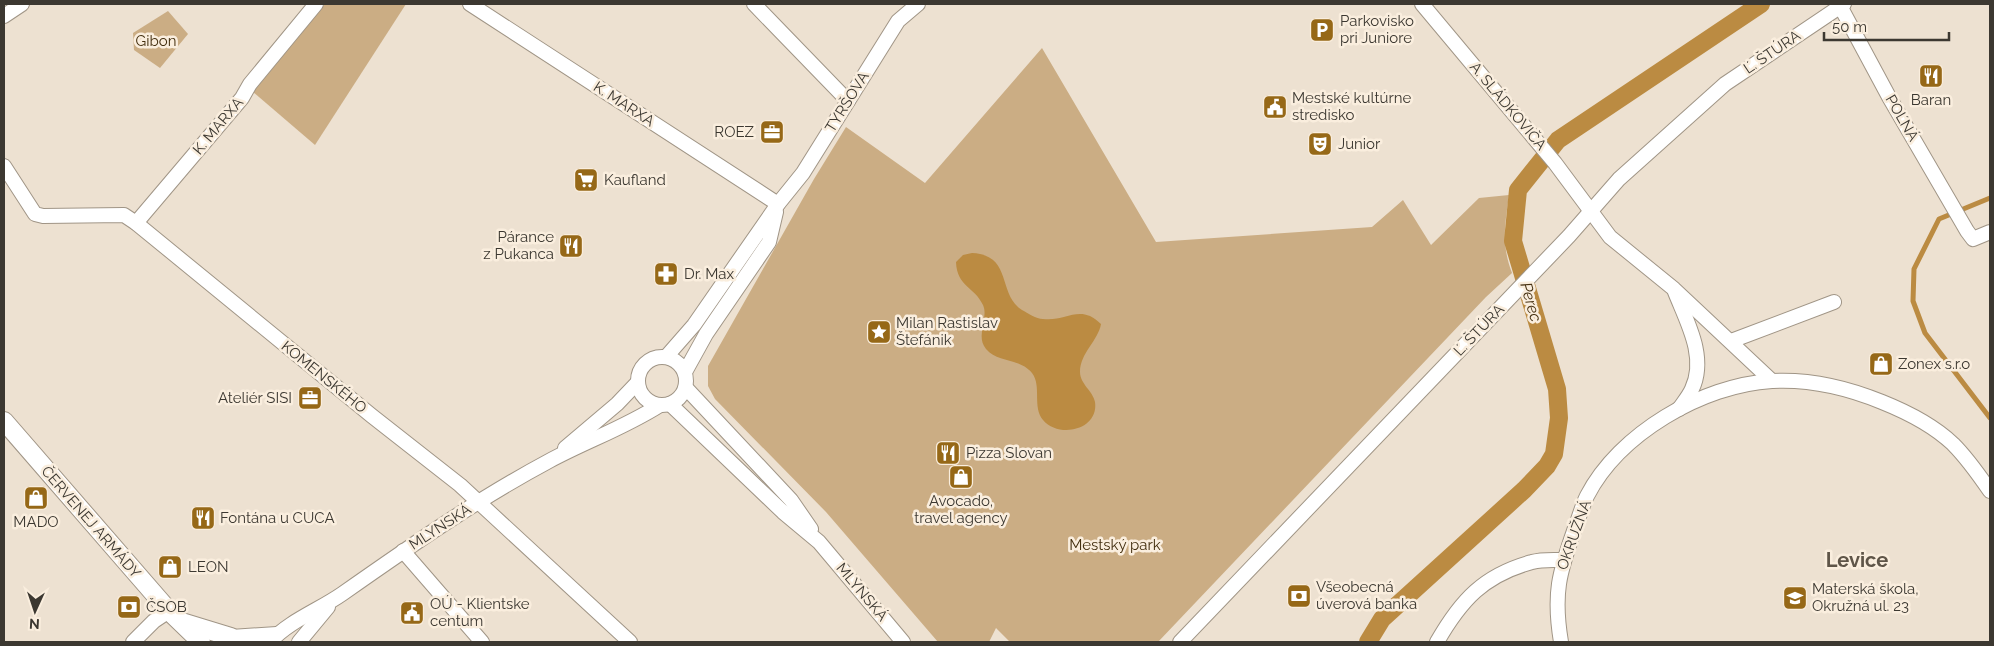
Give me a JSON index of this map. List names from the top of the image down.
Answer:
{
  "streets": {
    "street": [
      "Ľ. ŠTÚRA",
      "TYRŠOVA",
      "K. MARXA",
      "A. SLÁDKOVIČA",
      "POĽNÁ",
      "KOMENSKÉHO",
      "ČERVENEJ ARMÁDY",
      "MLYNSKÁ",
      "OKRUŽNÁ"
    ]
  },
  "crossings": [
    ["Ľ. ŠTÚRA", "A. SLÁDKOVIČA"],
    ["Ľ. ŠTÚRA", "POĽNÁ"],
    ["Ľ. ŠTÚRA", "OKRUŽNÁ"],
    ["TYRŠOVA", "K. MARXA"],
    ["TYRŠOVA", "MLYNSKÁ"],
    ["K. MARXA", "KOMENSKÉHO"],
    ["A. SLÁDKOVIČA", "OKRUŽNÁ"],
    ["KOMENSKÉHO", "MLYNSKÁ"]
  ],
  "districts": ["Levice"],
  "water": ["Perec"],
  "parks": ["Gibon", "Mestský park"],
  "places": {
    "parking": ["Parkovisko pri Juniore"],
    "restaurant": [
      "Baran",
      "Párance z Pukanca",
      "Pizza Slovan",
      "Fontána u CUCA"
    ],
    "public building": ["Mestské kultúrne stredisko", "OÚ - Klientske centum"],
    "office": ["ROEZ", "Ateliér SISI"],
    "theatre": ["Junior"],
    "supermarket": ["Kaufland"],
    "pharmacy": ["Dr. Max"],
    "place": ["Milan Rastislav Štefánik"],
    "shop": [
      "Zonex s.r.o",
      "Avocado, travel agency",
      "MADO",
      "LEON"
    ],
    "bank": ["Všeobecná úverová banka", "ČSOB"],
    "school or university": ["Materská škola, Okružná ul. 23"]
  },
  "scale_bar": "50 m",
  "north": "bottom"
}
